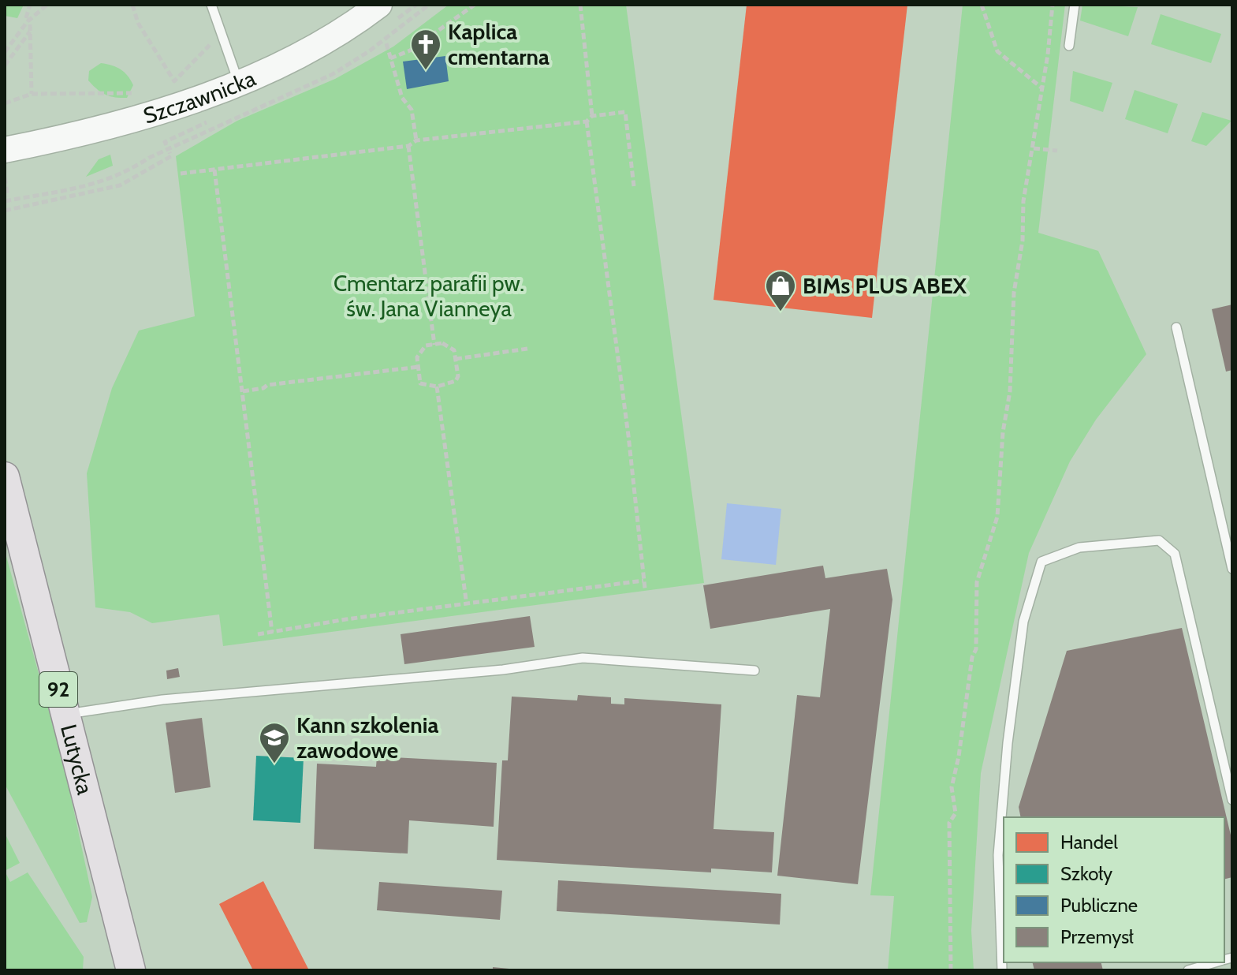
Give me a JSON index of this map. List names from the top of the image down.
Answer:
{
  "streets": {
    "main road": ["92", "Lutycka"],
    "street": ["Szczawnicka"]
  },
  "parks": ["Cmentarz parafii pw. św. Jana Vianneya"],
  "places": {
    "church": ["Kaplica cmentarna"],
    "shop": ["BIMs PLUS ABEX"],
    "school or university": ["Kann szkolenia zawodowe"]
  },
  "legend": [
    "Handel",
    "Szkoły",
    "Publiczne",
    "Przemysł"
  ]
}
